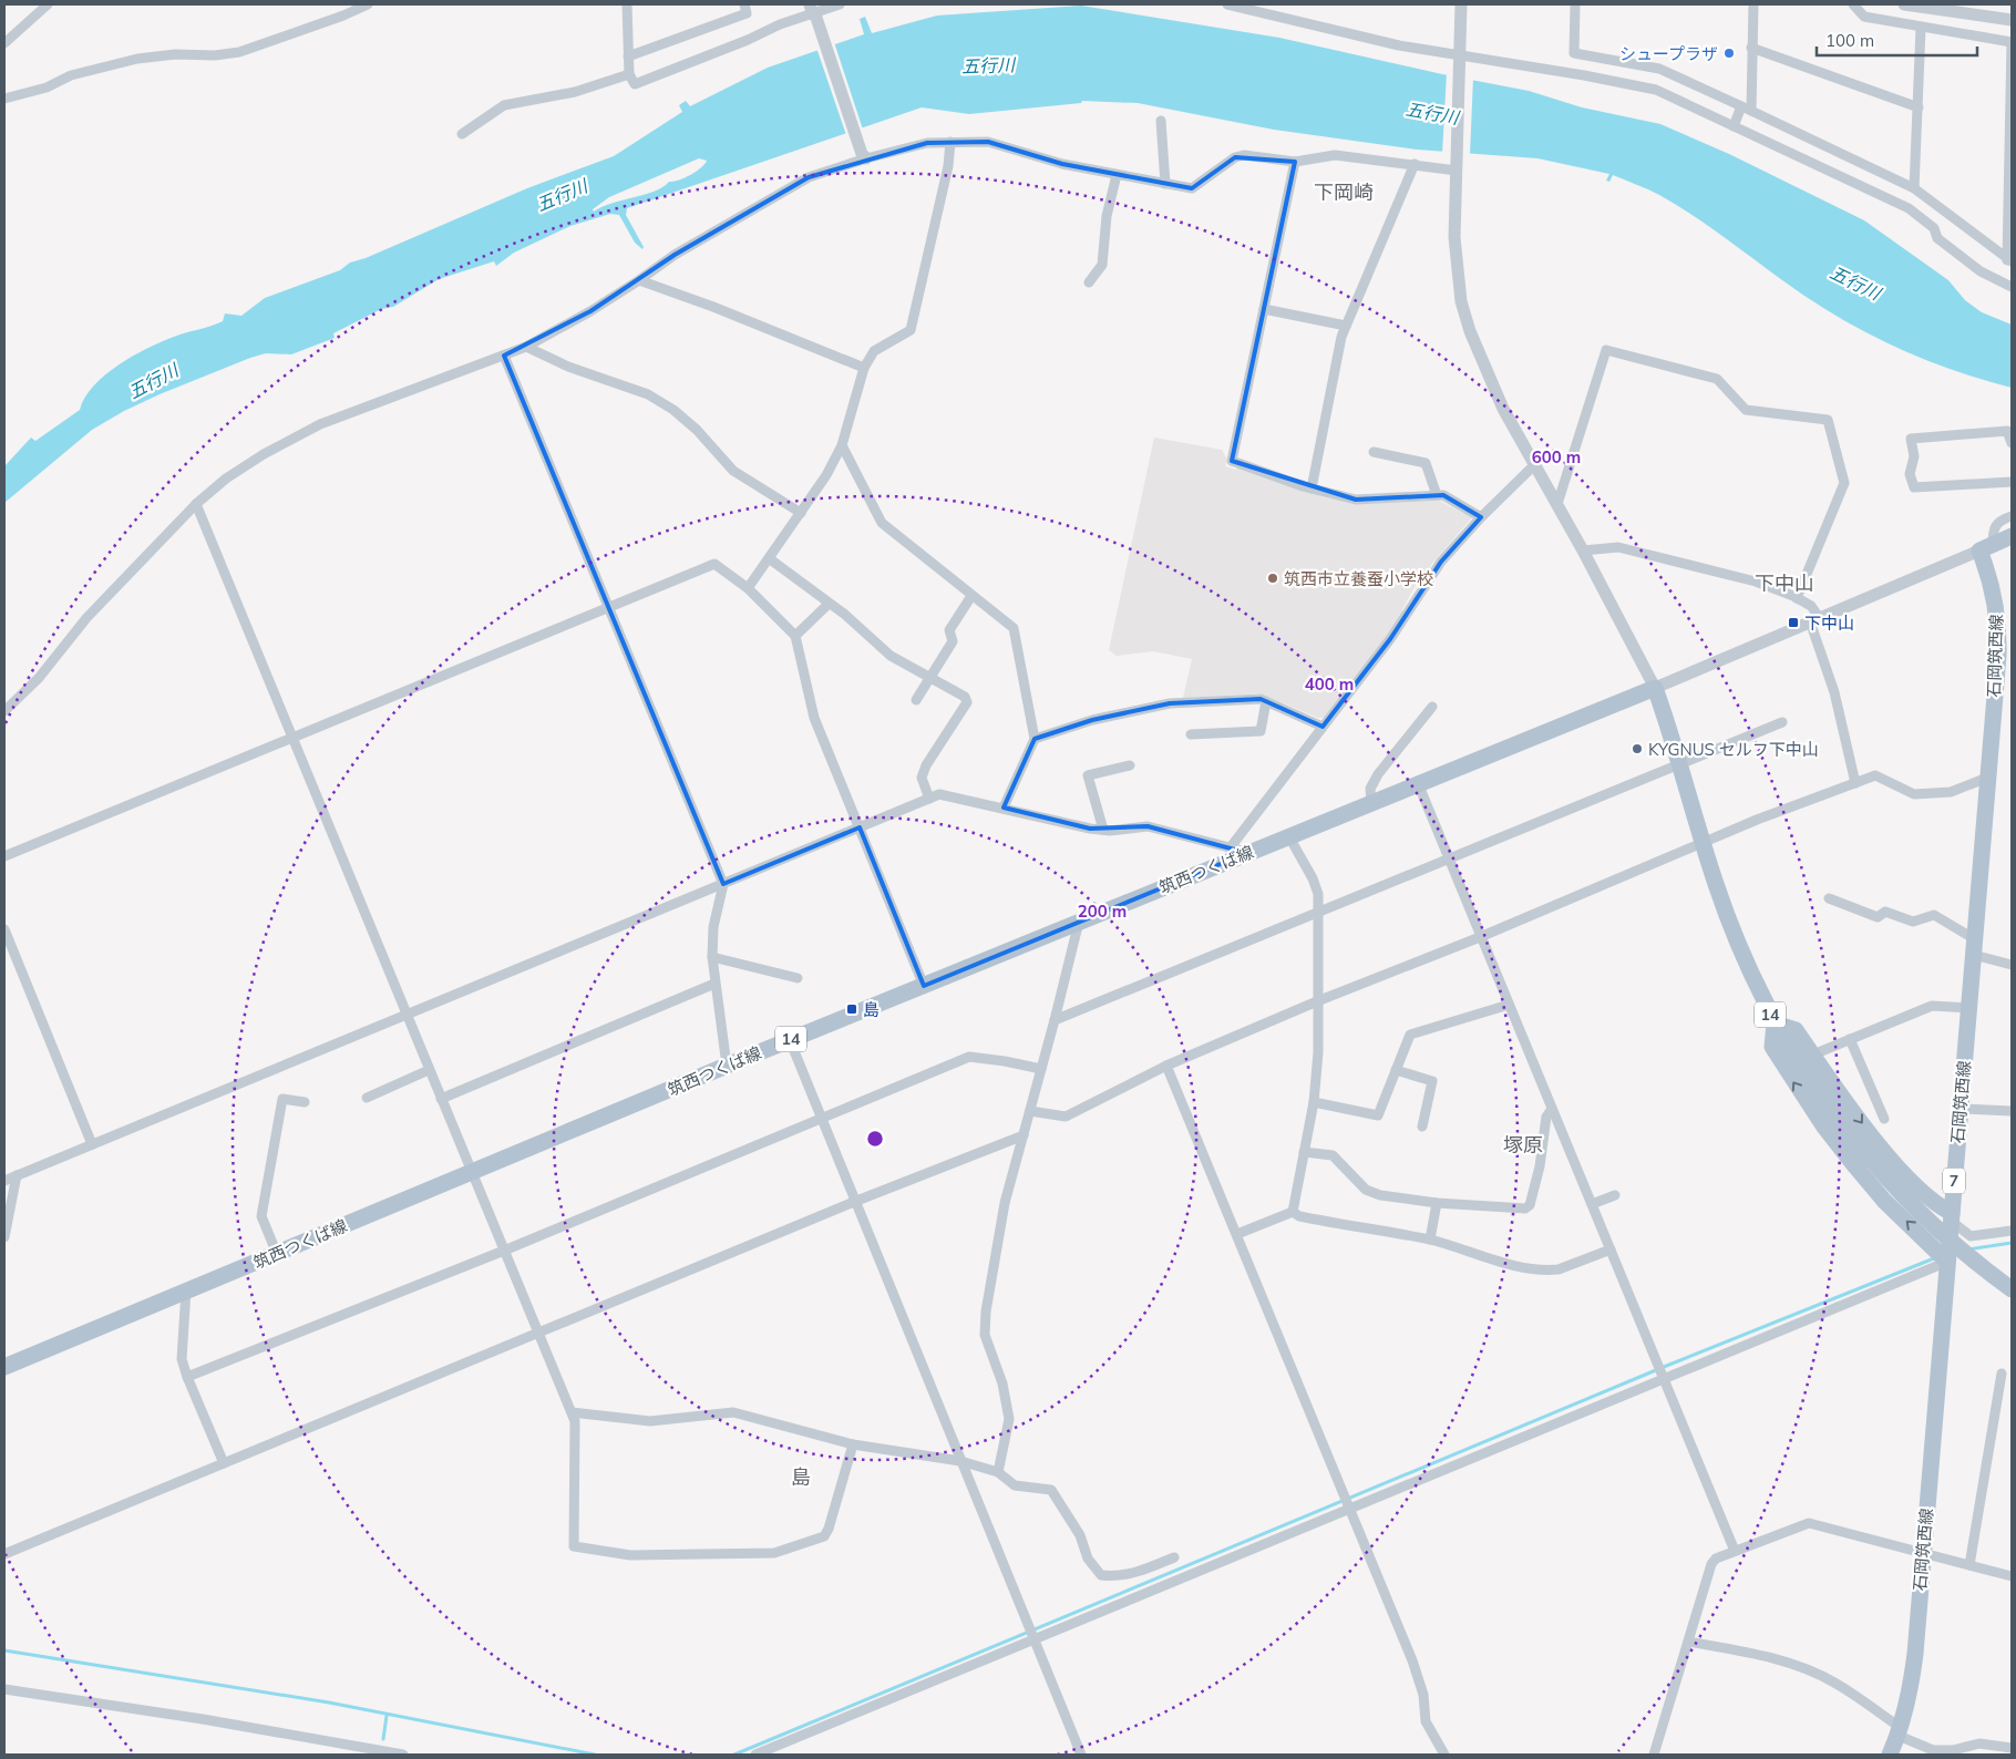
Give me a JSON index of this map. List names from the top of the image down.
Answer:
{
  "streets": {
    "main road": [
      "石岡筑西線",
      "筑西つくば線",
      "14",
      "7"
    ]
  },
  "crossings": [
    ["筑西つくば線", "14"]
  ],
  "districts": [
    "下岡崎",
    "下中山",
    "塚原",
    "島"
  ],
  "water": ["五行川"],
  "places": {
    "other": ["シュープラザ", "筑西市立養蚕小学校", "KYGNUS セルフ下中山"],
    "transit": ["下中山", "島"]
  },
  "scale_bar": "100 m",
  "rings": ["600 m", "400 m", "200 m"]
}
